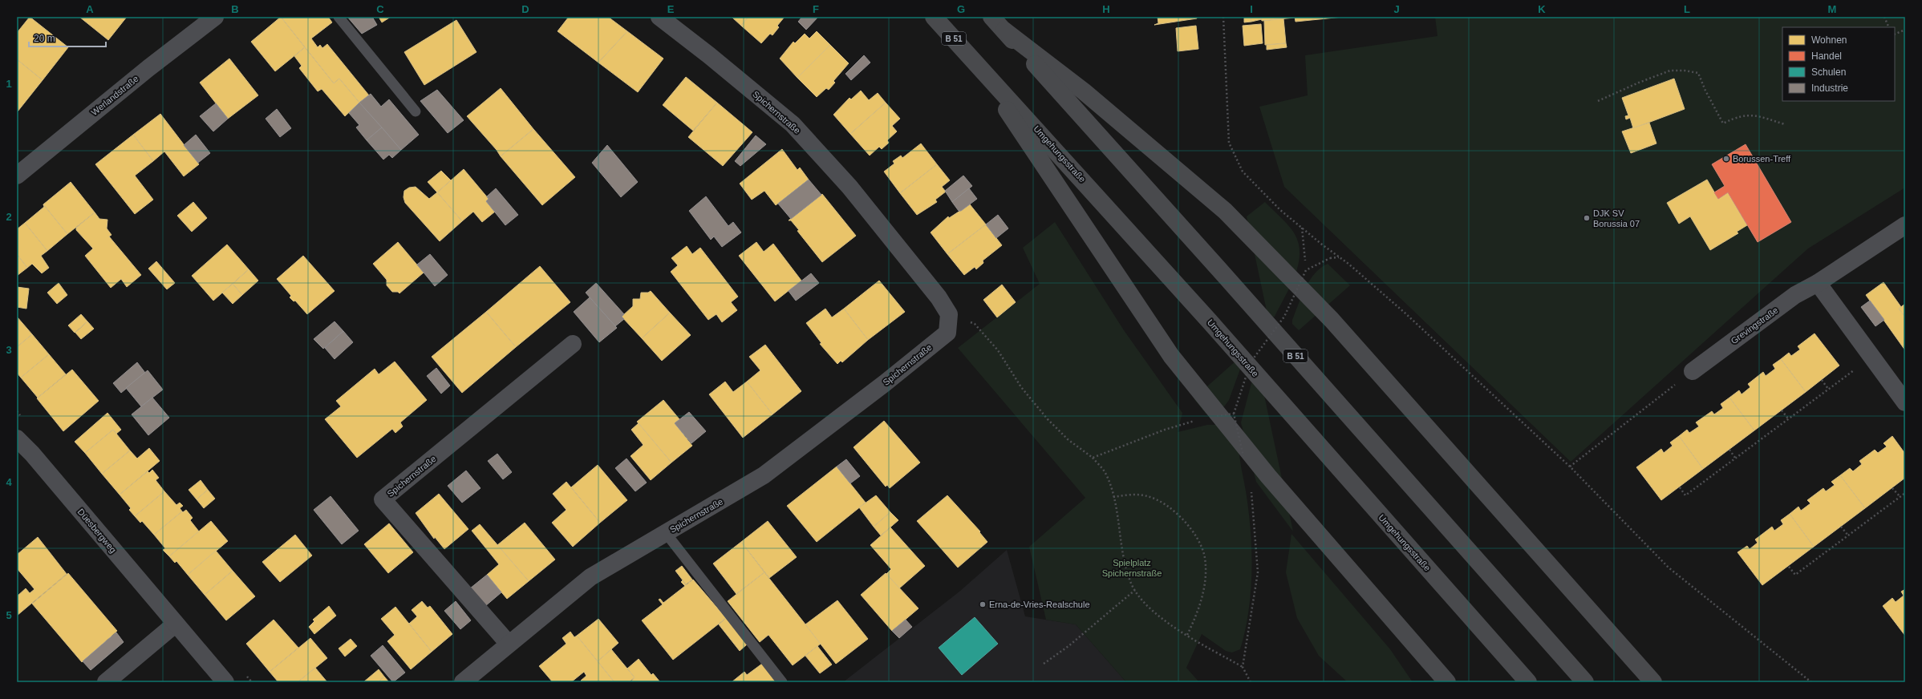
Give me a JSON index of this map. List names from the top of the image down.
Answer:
{
  "streets": {
    "highway": ["B 51", "Umgehungsstraße"],
    "street": [
      "Werlandstraße",
      "Spichernstraße",
      "Grevingstraße",
      "Düesbergweg"
    ]
  },
  "parks": ["Spielplatz Spichernstraße"],
  "places": ["Borussen-Treff", "DJK SV Borussia 07", "Erna-de-Vries-Realschule"],
  "legend": [
    "Wohnen",
    "Handel",
    "Schulen",
    "Industrie"
  ],
  "scale_bar": "20 m",
  "grid": {
    "columns": [
      "A",
      "B",
      "C",
      "D",
      "E",
      "F",
      "G",
      "H",
      "I",
      "J",
      "K",
      "L",
      "M"
    ],
    "rows": [
      "1",
      "2",
      "3",
      "4",
      "5"
    ]
  }
}
